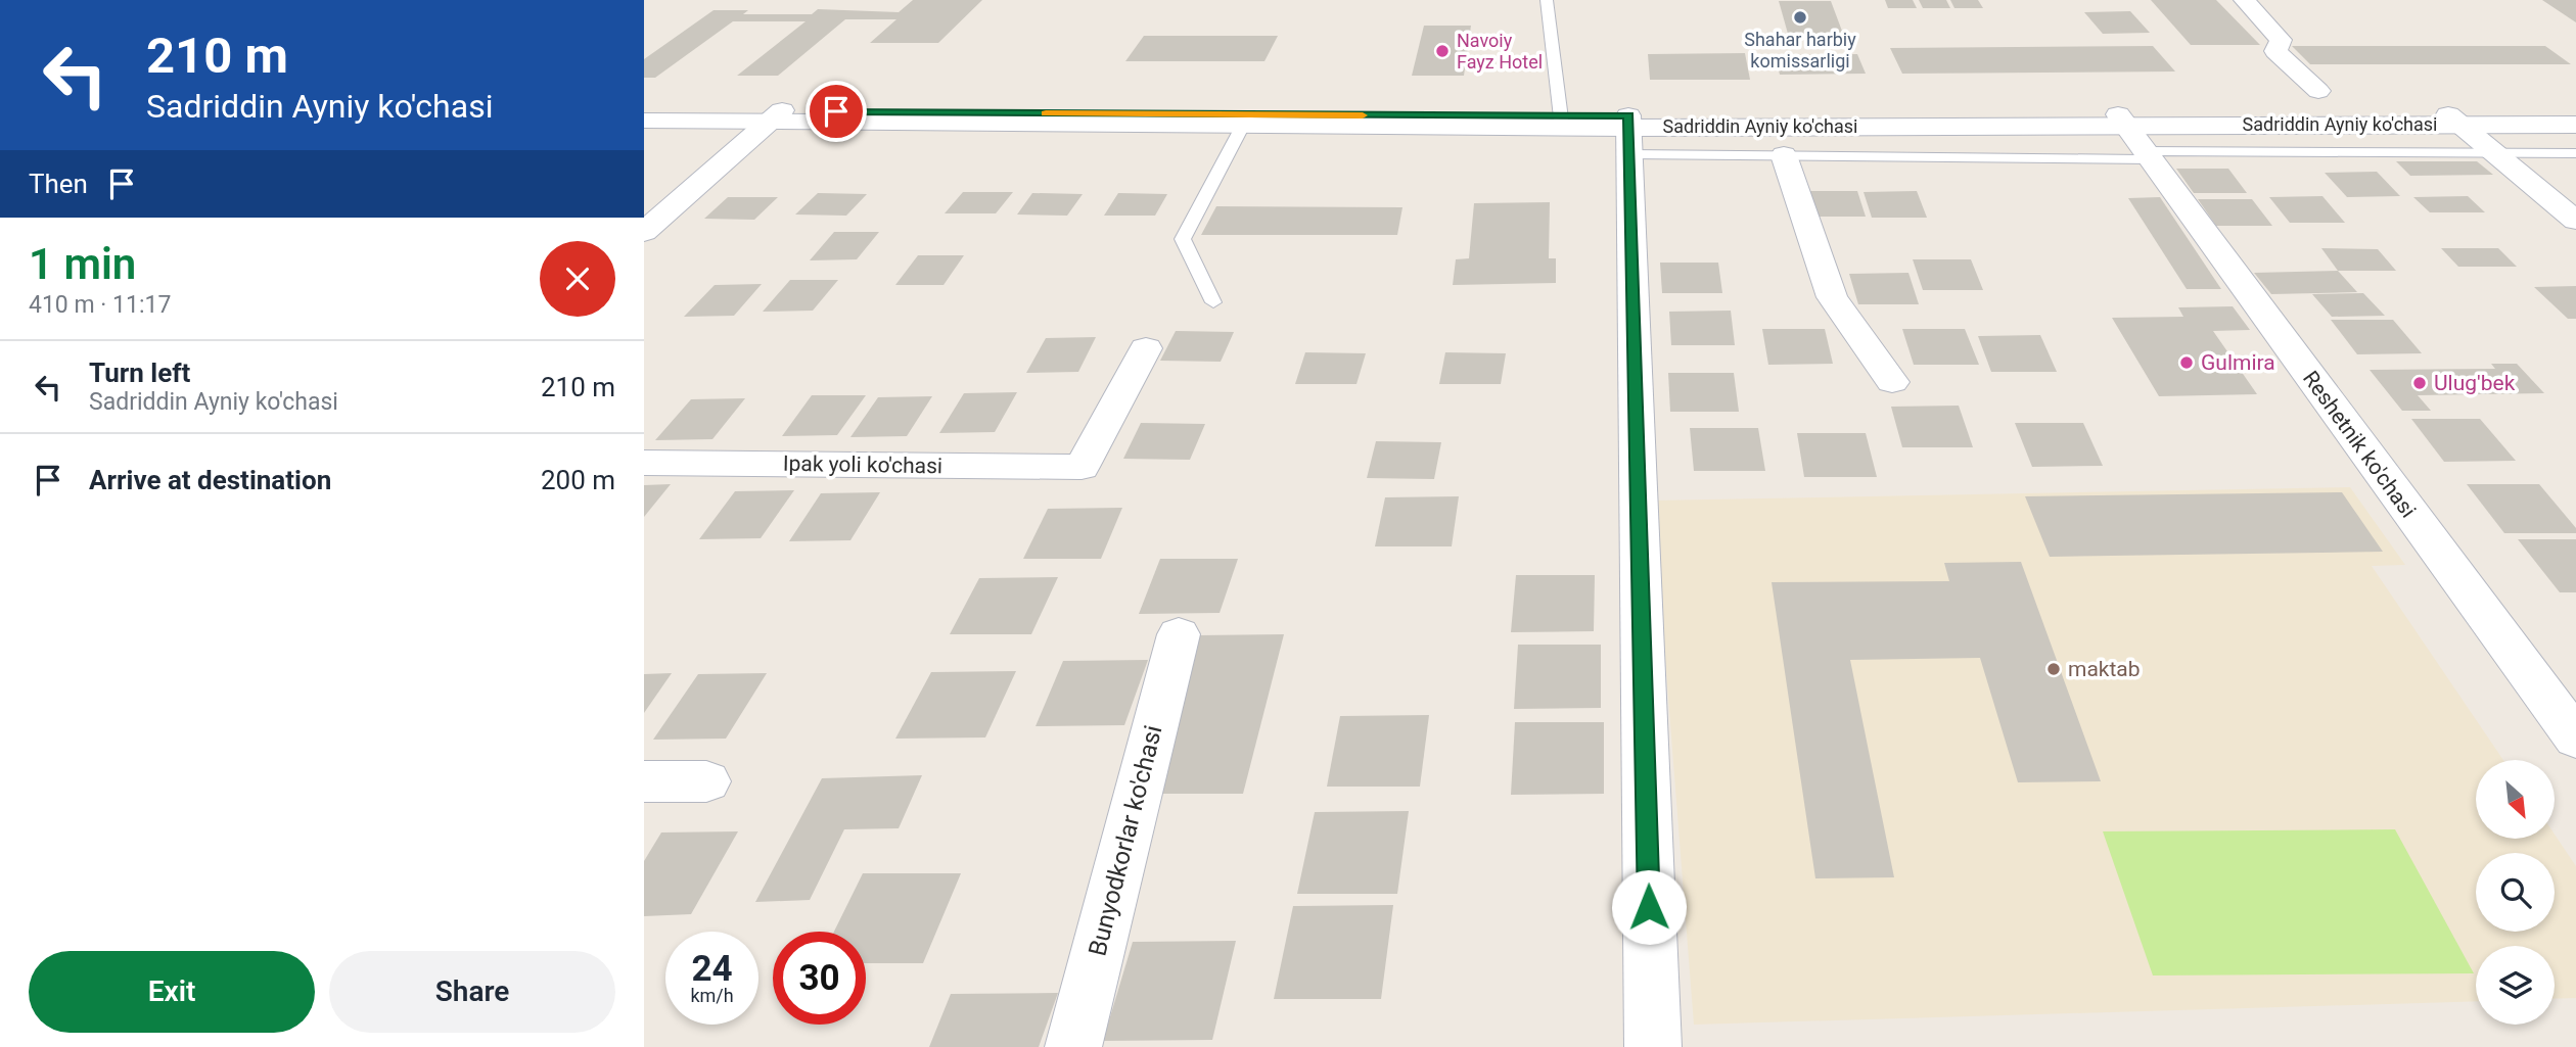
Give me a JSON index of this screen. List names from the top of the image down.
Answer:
{
  "streets": {
    "street": [
      "Sadriddin Ayniy ko'chasi",
      "Reshetnik ko'chasi",
      "Ipak yoli ko'chasi",
      "Bunyodkorlar ko'chasi"
    ]
  },
  "crossings": [
    ["Sadriddin Ayniy ko'chasi", "Reshetnik ko'chasi"]
  ],
  "places": [
    "Shahar harbiy komissarligi",
    "Navoiy Fayz Hotel",
    "Gulmira",
    "Ulug'bek",
    "maktab"
  ],
  "north": "bottom right",
  "page": {
    "turn": ["210 m", "Sadriddin Ayniy ko'chasi"],
    "then": "Then",
    "heading": ["1 min", "410 m · 11:17"],
    "list": [
      {
        "name": "Turn left",
        "note": "Sadriddin Ayniy ko'chasi",
        "value": "210 m"
      },
      {
        "name": "Arrive at destination",
        "value": "200 m"
      }
    ],
    "speed": "24 km/h",
    "limit": "30",
    "buttons": ["Exit", "Share"]
  }
}
